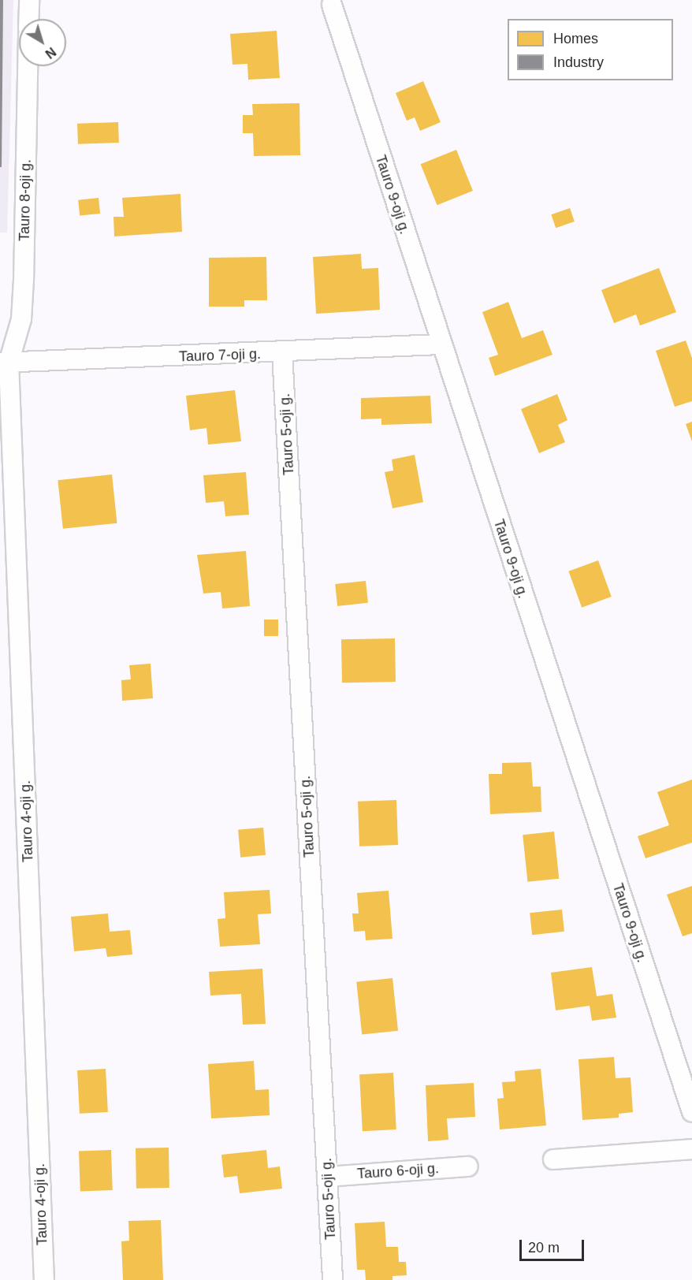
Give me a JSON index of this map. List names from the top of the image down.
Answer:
{
  "streets": {
    "street": [
      "Tauro 9-oji g.",
      "Tauro 8-oji g.",
      "Tauro 7-oji g.",
      "Tauro 5-oji g.",
      "Tauro 4-oji g.",
      "Tauro 6-oji g."
    ]
  },
  "crossings": [
    ["Tauro 9-oji g.", "Tauro 7-oji g."],
    ["Tauro 8-oji g.", "Tauro 7-oji g."],
    ["Tauro 8-oji g.", "Tauro 4-oji g."],
    ["Tauro 7-oji g.", "Tauro 5-oji g."],
    ["Tauro 7-oji g.", "Tauro 4-oji g."],
    ["Tauro 5-oji g.", "Tauro 6-oji g."]
  ],
  "legend": ["Homes", "Industry"],
  "scale_bar": "20 m",
  "north": "bottom right"
}
